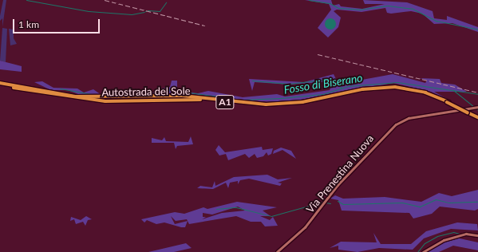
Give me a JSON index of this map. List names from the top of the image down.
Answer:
{
  "streets": {
    "highway": ["Autostrada del Sole", "A1"],
    "main road": ["Via Prenestina Nuova"]
  },
  "water": ["Fosso di Biserano"],
  "scale_bar": "1 km"
}
